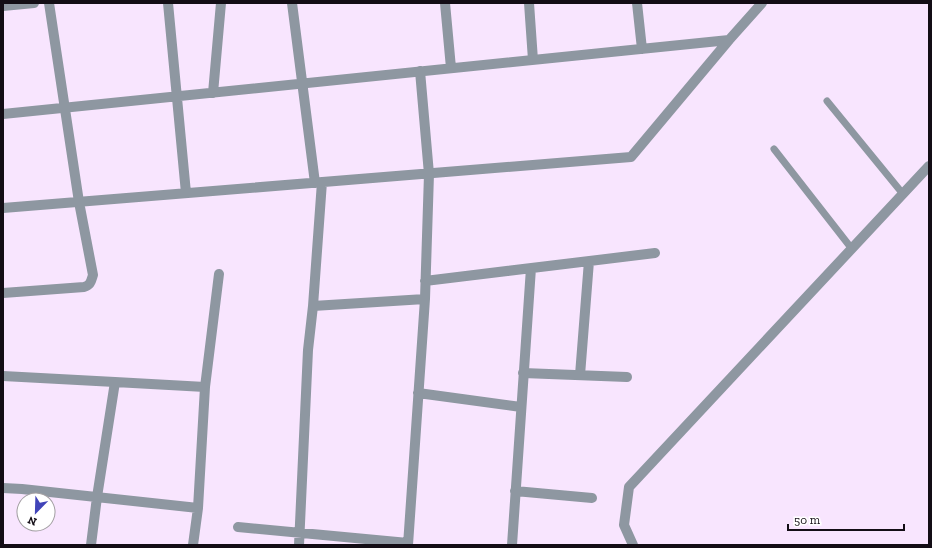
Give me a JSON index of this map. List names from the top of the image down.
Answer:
{
  "scale_bar": "50 m",
  "north": "bottom left"
}
